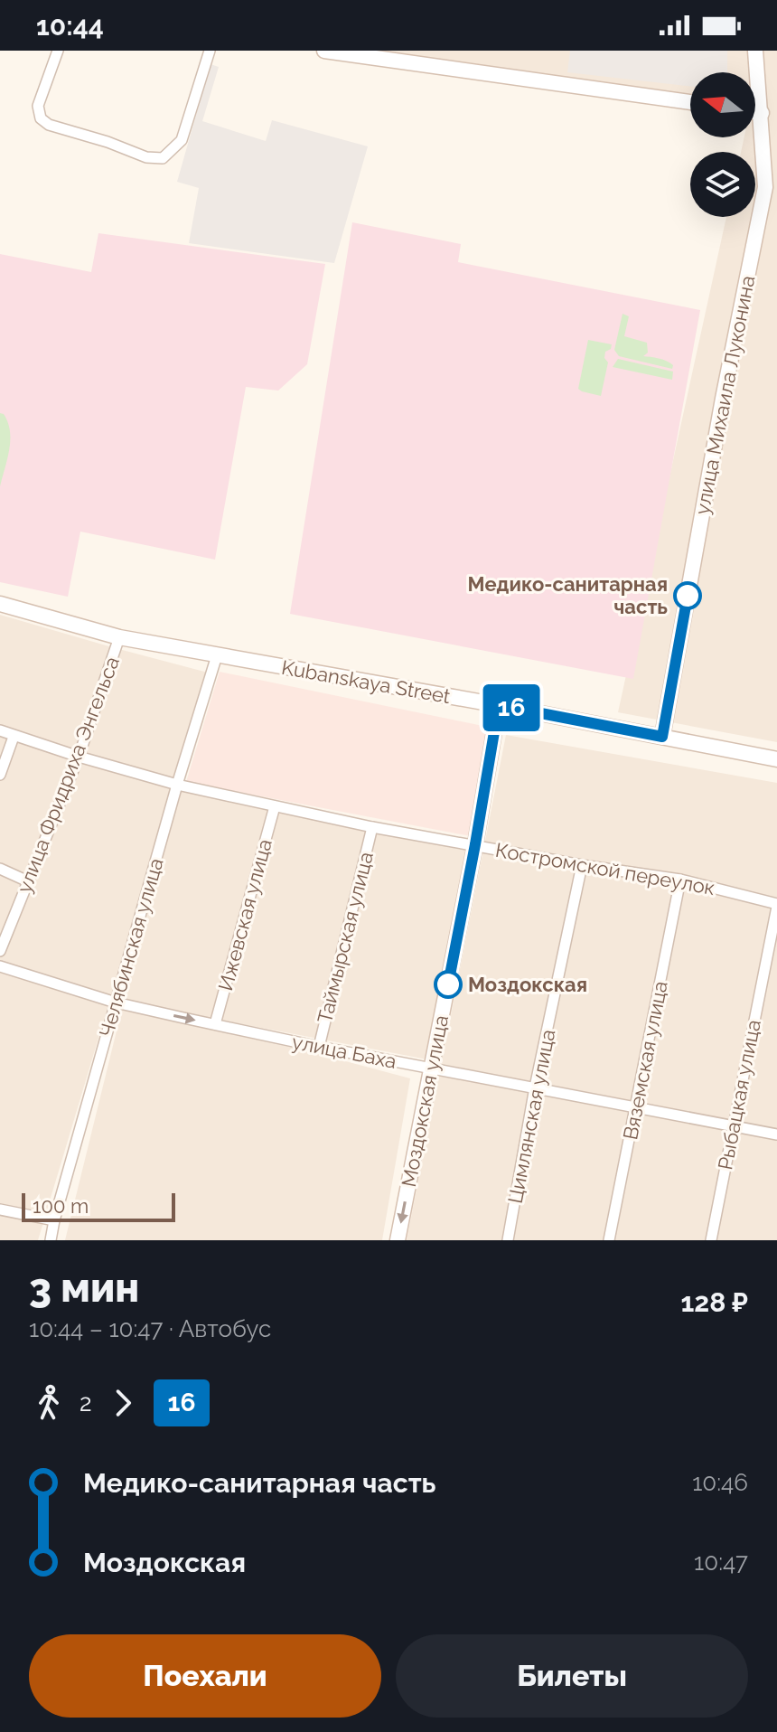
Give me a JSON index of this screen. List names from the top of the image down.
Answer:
{
  "streets": {
    "main road": ["улица Михаила Луконина", "Kubanskaya Street", "Моздокская улица"],
    "street": [
      "улица Фридриха Энгельса",
      "Костромской переулок",
      "Ижевская улица",
      "Таймырская улица",
      "Челябинская улица",
      "улица Баха",
      "Вяземская улица",
      "Рыбацкая улица",
      "Цимлянская улица"
    ]
  },
  "crossings": [
    ["улица Михаила Луконина", "Kubanskaya Street"],
    ["Kubanskaya Street", "улица Фридриха Энгельса"],
    ["Kubanskaya Street", "Челябинская улица"],
    ["Kubanskaya Street", "Моздокская улица"],
    ["улица Фридриха Энгельса", "Костромской переулок"],
    ["Костромской переулок", "Ижевская улица"],
    ["Костромской переулок", "Таймырская улица"],
    ["Костромской переулок", "Челябинская улица"],
    ["Костромской переулок", "Вяземская улица"],
    ["Костромской переулок", "Рыбацкая улица"],
    ["Костромской переулок", "Моздокская улица"],
    ["Костромской переулок", "Цимлянская улица"],
    ["Ижевская улица", "улица Баха"],
    ["Таймырская улица", "улица Баха"],
    ["Челябинская улица", "улица Баха"],
    ["улица Баха", "Вяземская улица"],
    ["улица Баха", "Рыбацкая улица"],
    ["улица Баха", "Моздокская улица"],
    ["улица Баха", "Цимлянская улица"]
  ],
  "places": ["Медико-санитарная часть", "Моздокская"],
  "lines": ["bus line 16"],
  "scale_bar": "100 m",
  "north": "left",
  "page": {
    "status": "10:44",
    "on_map": "16",
    "scale": "100 m",
    "heading": ["3 мин", "10:44 – 10:47 · Автобус", "128 ₽"],
    "legs": ["2", "16"],
    "list": [
      {
        "name": "Медико-санитарная часть",
        "value": "10:46"
      },
      {
        "name": "Моздокская",
        "value": "10:47"
      }
    ],
    "buttons": ["Поехали", "Билеты"]
  }
}
